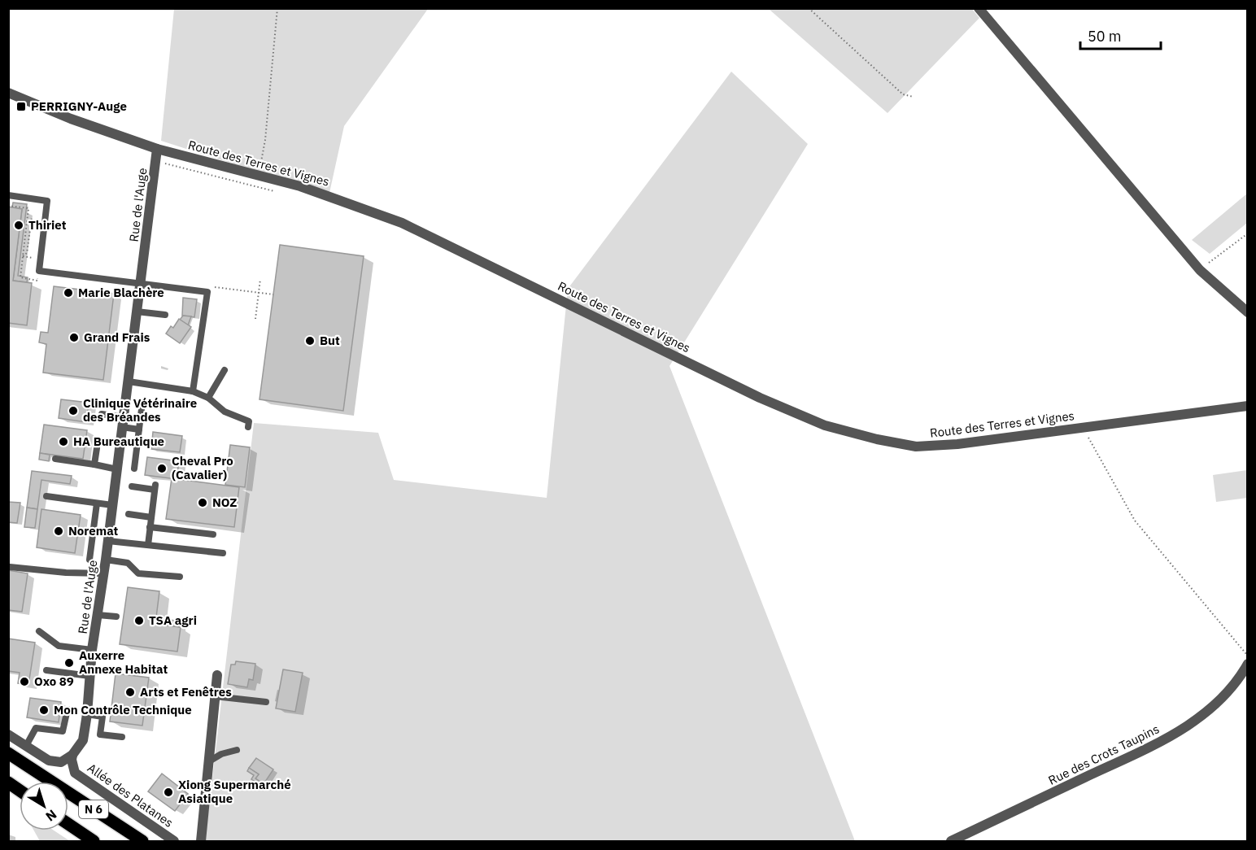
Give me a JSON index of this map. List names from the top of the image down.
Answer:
{
  "streets": {
    "main road": ["N 6"],
    "street": [
      "Route des Terres et Vignes",
      "Rue de l'Auge",
      "Rue des Crots Taupins",
      "Allée des Platanes"
    ]
  },
  "crossings": [
    ["Route des Terres et Vignes", "Rue de l'Auge"],
    ["Rue de l'Auge", "Allée des Platanes"]
  ],
  "places": {
    "transit": ["PERRIGNY-Auge"],
    "other": [
      "Thiriet",
      "Marie Blachère",
      "Grand Frais",
      "But",
      "Clinique Vétérinaire des Bréandes",
      "HA Bureautique",
      "Cheval Pro (Cavalier)",
      "NOZ",
      "Noremat",
      "TSA agri",
      "Auxerre Annexe Habitat",
      "Oxo 89",
      "Arts et Fenêtres",
      "Mon Contrôle Technique",
      "Xiong Supermarché Asiatique"
    ]
  },
  "scale_bar": "50 m",
  "north": "bottom right"
}
